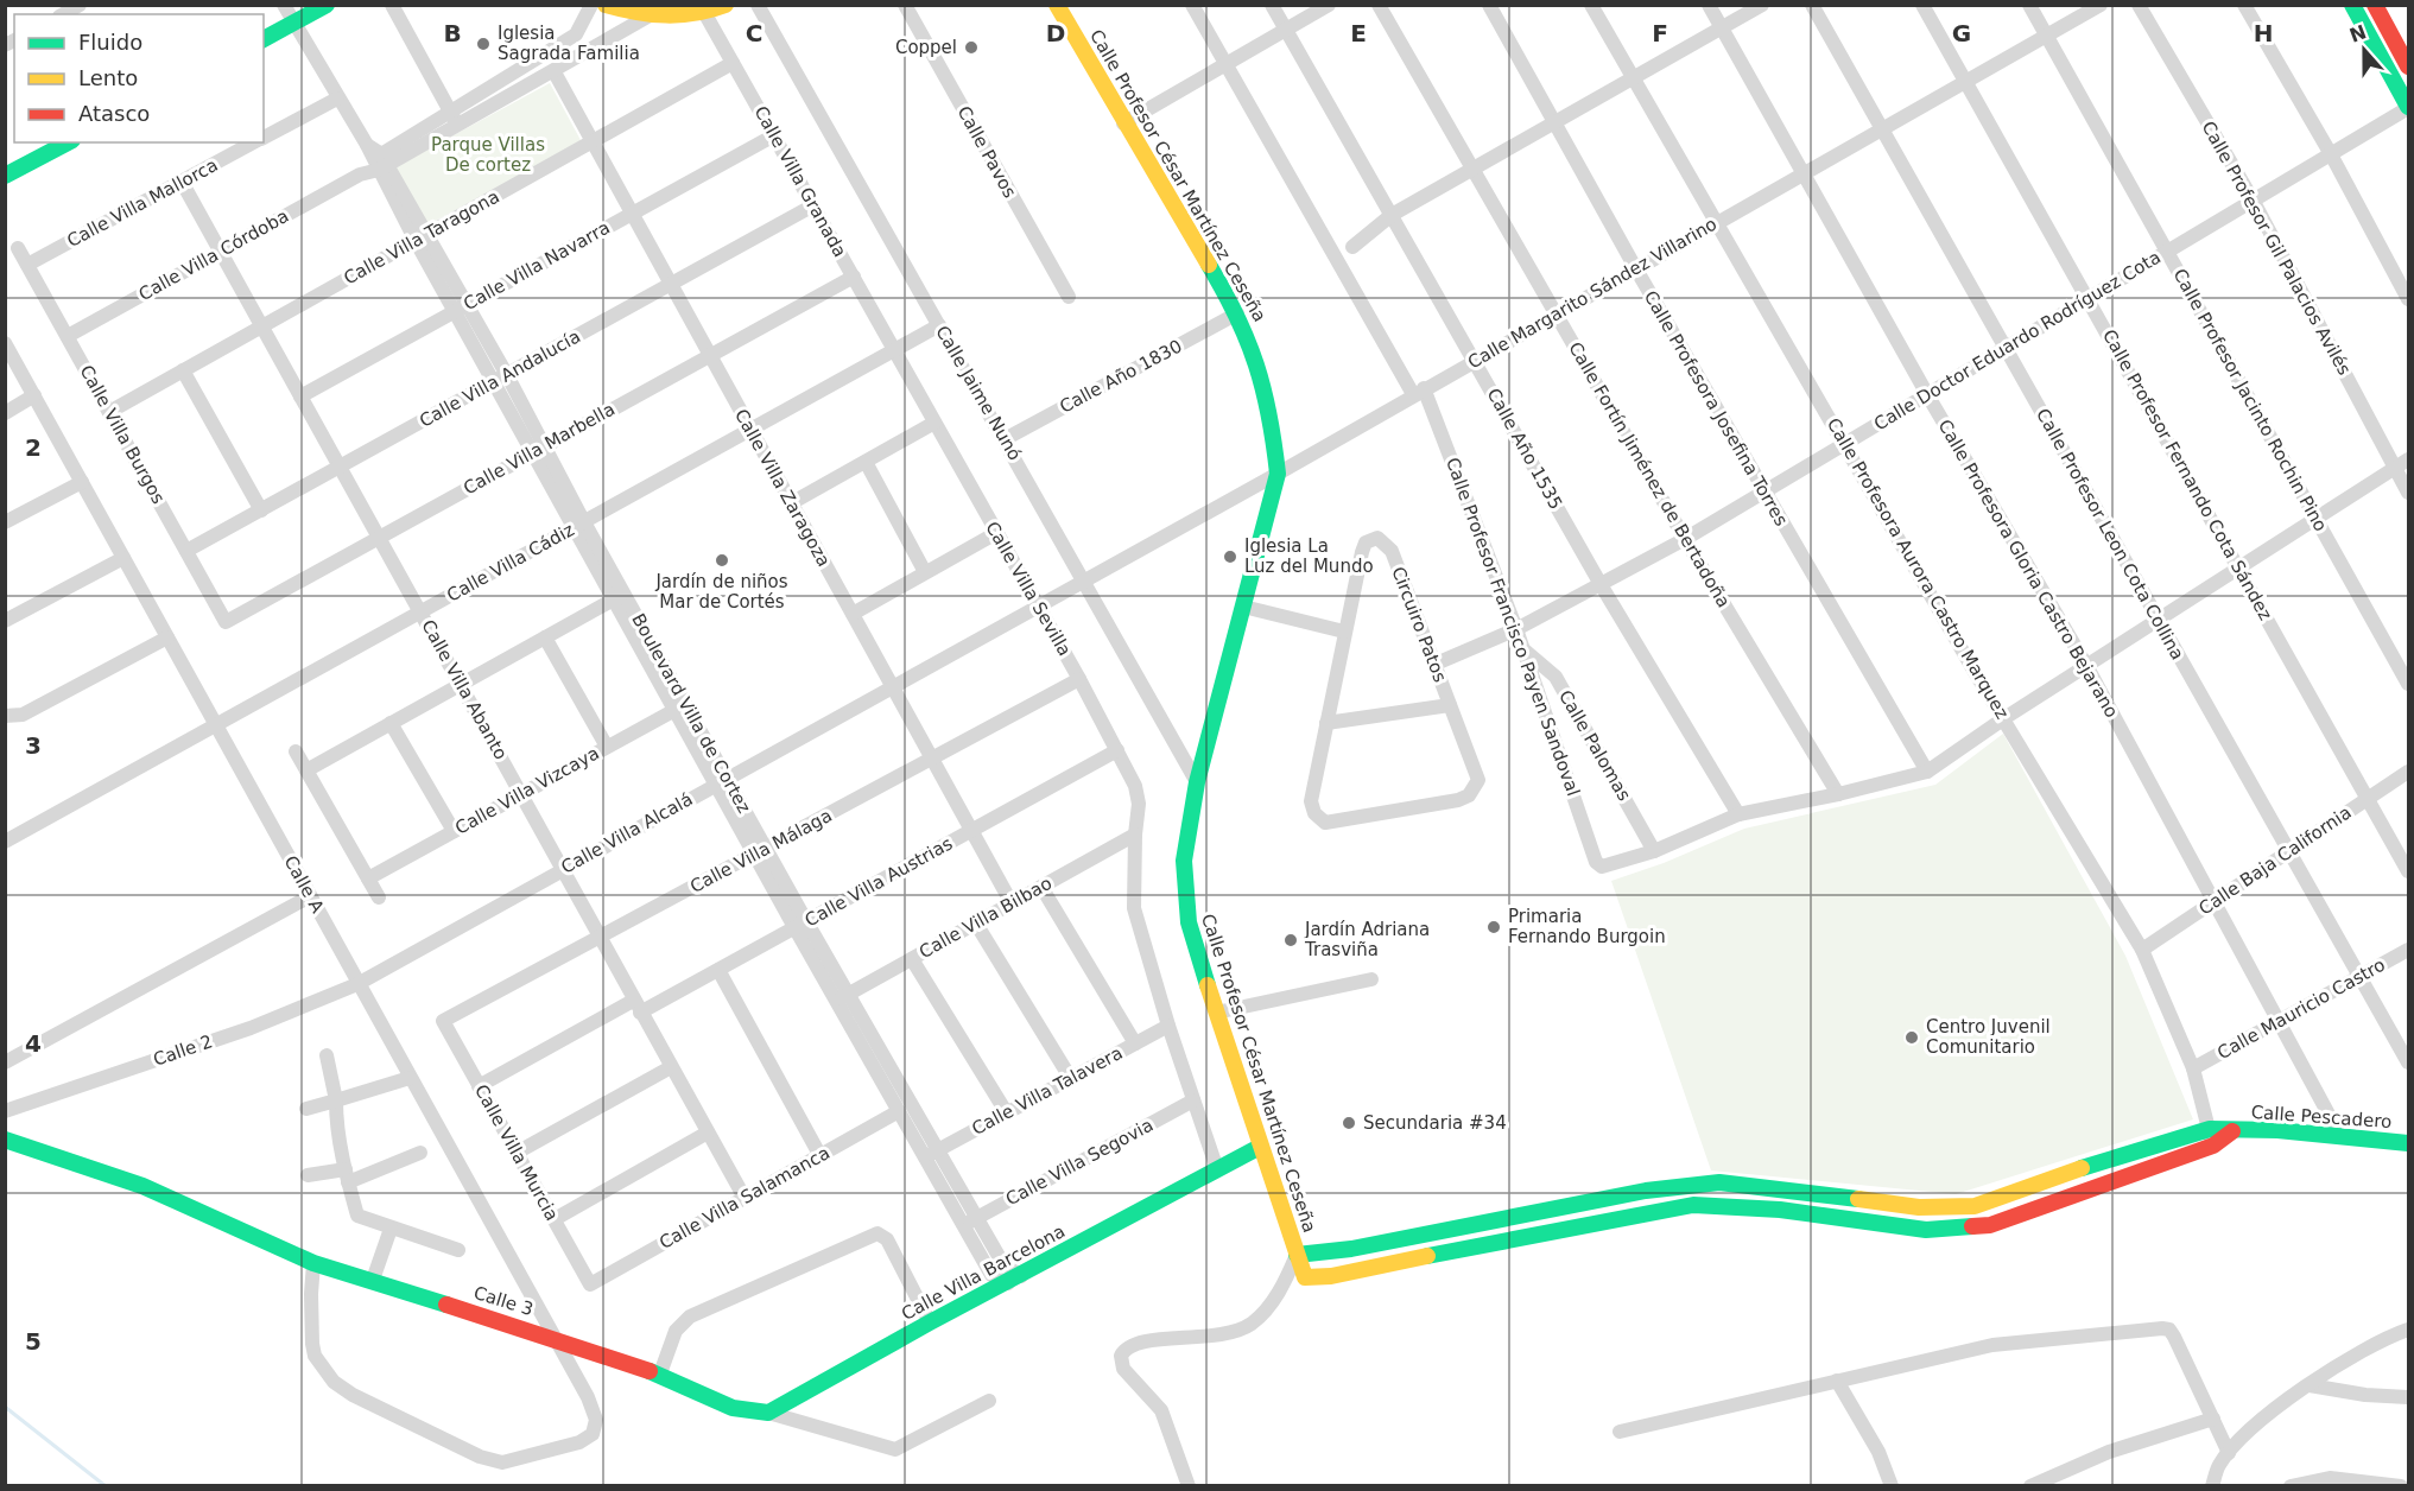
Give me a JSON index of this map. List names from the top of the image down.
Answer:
{
  "streets": {
    "street": [
      "Calle Pavos",
      "Calle Profesor César Martínez Ceseña",
      "Calle Villa Granada",
      "Calle Villa Mallorca",
      "Calle Villa Taragona",
      "Calle Profesor Gil Palacios Avilés",
      "Calle Villa Córdoba",
      "Calle Villa Navarra",
      "Calle Margarito Sández Villarino",
      "Calle Doctor Eduardo Rodríguez Cota",
      "Calle Año 1830",
      "Calle Villa Andalucía",
      "Calle Jaime Nunó",
      "Calle Profesor Jacinto Rochin Pino",
      "Calle Profesora Josefina Torres",
      "Calle Villa Burgos",
      "Calle Villa Marbella",
      "Calle Año 1535",
      "Calle Fortín Jiménez de Bertadoña",
      "Calle Profesor Fernando Cota Sández",
      "Calle Villa Zaragoza",
      "Calle Profesor Leon Cota Collina",
      "Calle Villa Cádiz",
      "Calle Profesora Aurora Castro Marquez",
      "Calle Profesora Gloria Castro Bejarano",
      "Calle Villa Sevilla",
      "Circuiro Patos",
      "Calle Profesor Francisco Payen Sandoval",
      "Calle Villa Abanto",
      "Boulevard Villa de Cortez",
      "Calle Palomas",
      "Calle Villa Vizcaya",
      "Calle Villa Alcalá",
      "Calle Villa Málaga",
      "Calle Baja California",
      "Calle Villa Austrias",
      "Calle A",
      "Calle Villa Bilbao",
      "Calle Mauricio Castro",
      "Calle 2",
      "Calle Villa Talavera",
      "Calle Pescadero",
      "Calle Villa Murcia",
      "Calle Villa Segovia",
      "Calle Villa Salamanca",
      "Calle Villa Barcelona",
      "Calle 3"
    ]
  },
  "crossings": [
    ["Calle Profesor César Martínez Ceseña", "Calle Margarito Sández Villarino"],
    ["Calle Profesor César Martínez Ceseña", "Calle Año 1830"],
    ["Calle Profesor César Martínez Ceseña", "Calle Jaime Nunó"],
    ["Calle Profesor César Martínez Ceseña", "Calle Villa Barcelona"],
    ["Calle Villa Granada", "Calle Villa Taragona"],
    ["Calle Villa Granada", "Calle Villa Navarra"],
    ["Calle Villa Granada", "Calle Villa Andalucía"],
    ["Calle Villa Granada", "Calle Villa Marbella"],
    ["Calle Villa Granada", "Calle Villa Cádiz"],
    ["Calle Villa Granada", "Calle Villa Sevilla"],
    ["Calle Villa Mallorca", "Calle Villa Burgos"],
    ["Calle Villa Mallorca", "Calle Villa Abanto"],
    ["Calle Villa Mallorca", "Boulevard Villa de Cortez"],
    ["Calle Villa Taragona", "Calle Villa Burgos"],
    ["Calle Villa Taragona", "Calle Villa Zaragoza"],
    ["Calle Villa Taragona", "Calle Villa Abanto"],
    ["Calle Villa Taragona", "Boulevard Villa de Cortez"],
    ["Calle Profesor Gil Palacios Avilés", "Calle Doctor Eduardo Rodríguez Cota"],
    ["Calle Villa Córdoba", "Calle Villa Burgos"],
    ["Calle Villa Córdoba", "Calle Villa Abanto"],
    ["Calle Villa Córdoba", "Boulevard Villa de Cortez"],
    ["Calle Villa Navarra", "Calle Villa Zaragoza"],
    ["Calle Villa Navarra", "Calle Villa Abanto"],
    ["Calle Villa Navarra", "Boulevard Villa de Cortez"],
    ["Calle Margarito Sández Villarino", "Calle Jaime Nunó"],
    ["Calle Margarito Sández Villarino", "Calle Profesor Jacinto Rochin Pino"],
    ["Calle Margarito Sández Villarino", "Calle Profesora Josefina Torres"],
    ["Calle Margarito Sández Villarino", "Calle Año 1535"],
    ["Calle Margarito Sández Villarino", "Calle Fortín Jiménez de Bertadoña"],
    ["Calle Margarito Sández Villarino", "Calle Profesor Fernando Cota Sández"],
    ["Calle Margarito Sández Villarino", "Calle Profesor Leon Cota Collina"],
    ["Calle Margarito Sández Villarino", "Calle Profesora Aurora Castro Marquez"],
    ["Calle Margarito Sández Villarino", "Calle Profesora Gloria Castro Bejarano"],
    ["Calle Margarito Sández Villarino", "Calle Profesor Francisco Payen Sandoval"],
    ["Calle Margarito Sández Villarino", "Calle Villa Alcalá"],
    ["Calle Doctor Eduardo Rodríguez Cota", "Calle Profesor Jacinto Rochin Pino"],
    ["Calle Doctor Eduardo Rodríguez Cota", "Calle Profesora Josefina Torres"],
    ["Calle Doctor Eduardo Rodríguez Cota", "Calle Año 1535"],
    ["Calle Doctor Eduardo Rodríguez Cota", "Calle Fortín Jiménez de Bertadoña"],
    ["Calle Doctor Eduardo Rodríguez Cota", "Calle Profesor Fernando Cota Sández"],
    ["Calle Doctor Eduardo Rodríguez Cota", "Calle Profesor Leon Cota Collina"],
    ["Calle Doctor Eduardo Rodríguez Cota", "Calle Profesora Aurora Castro Marquez"],
    ["Calle Doctor Eduardo Rodríguez Cota", "Calle Profesora Gloria Castro Bejarano"],
    ["Calle Doctor Eduardo Rodríguez Cota", "Circuiro Patos"],
    ["Calle Doctor Eduardo Rodríguez Cota", "Calle Profesor Francisco Payen Sandoval"],
    ["Calle Año 1830", "Calle Jaime Nunó"],
    ["Calle Villa Andalucía", "Calle Villa Burgos"],
    ["Calle Villa Andalucía", "Calle Villa Zaragoza"],
    ["Calle Villa Andalucía", "Calle Villa Abanto"],
    ["Calle Villa Andalucía", "Boulevard Villa de Cortez"],
    ["Calle Jaime Nunó", "Calle Villa Cádiz"],
    ["Calle Jaime Nunó", "Calle Villa Alcalá"],
    ["Calle Villa Burgos", "Calle Villa Marbella"],
    ["Calle Villa Marbella", "Calle Villa Zaragoza"],
    ["Calle Villa Marbella", "Calle Villa Abanto"],
    ["Calle Villa Marbella", "Boulevard Villa de Cortez"],
    ["Calle Profesor Fernando Cota Sández", "Calle Baja California"],
    ["Calle Villa Zaragoza", "Calle Villa Cádiz"],
    ["Calle Villa Zaragoza", "Calle Villa Alcalá"],
    ["Calle Villa Zaragoza", "Calle Villa Málaga"],
    ["Calle Villa Zaragoza", "Calle Villa Austrias"],
    ["Calle Villa Zaragoza", "Calle Villa Bilbao"],
    ["Calle Profesor Leon Cota Collina", "Calle Baja California"],
    ["Calle Profesor Leon Cota Collina", "Calle Mauricio Castro"],
    ["Calle Villa Cádiz", "Calle Villa Sevilla"],
    ["Calle Villa Cádiz", "Calle Villa Abanto"],
    ["Calle Villa Cádiz", "Boulevard Villa de Cortez"],
    ["Calle Villa Cádiz", "Calle A"],
    ["Calle Profesora Aurora Castro Marquez", "Calle Baja California"],
    ["Calle Profesora Aurora Castro Marquez", "Calle Mauricio Castro"],
    ["Calle Profesora Aurora Castro Marquez", "Calle Pescadero"],
    ["Calle Profesora Gloria Castro Bejarano", "Calle Baja California"],
    ["Calle Profesora Gloria Castro Bejarano", "Calle Mauricio Castro"],
    ["Calle Profesora Gloria Castro Bejarano", "Calle Pescadero"],
    ["Calle Villa Sevilla", "Calle Villa Alcalá"],
    ["Calle Villa Sevilla", "Calle Villa Málaga"],
    ["Calle Villa Sevilla", "Calle Villa Austrias"],
    ["Calle Villa Sevilla", "Calle Villa Bilbao"],
    ["Calle Profesor Francisco Payen Sandoval", "Calle Palomas"],
    ["Calle Villa Abanto", "Calle Villa Vizcaya"],
    ["Calle Villa Abanto", "Calle Villa Alcalá"],
    ["Calle Villa Abanto", "Calle Villa Málaga"],
    ["Calle Villa Abanto", "Calle Villa Austrias"],
    ["Calle Villa Abanto", "Calle Villa Salamanca"],
    ["Boulevard Villa de Cortez", "Calle Villa Vizcaya"],
    ["Boulevard Villa de Cortez", "Calle Villa Alcalá"],
    ["Boulevard Villa de Cortez", "Calle Villa Málaga"],
    ["Boulevard Villa de Cortez", "Calle Villa Austrias"],
    ["Boulevard Villa de Cortez", "Calle Villa Bilbao"],
    ["Boulevard Villa de Cortez", "Calle Villa Talavera"],
    ["Boulevard Villa de Cortez", "Calle Villa Segovia"],
    ["Boulevard Villa de Cortez", "Calle Villa Salamanca"],
    ["Boulevard Villa de Cortez", "Calle Villa Barcelona"],
    ["Calle Villa Alcalá", "Calle A"],
    ["Calle Villa Alcalá", "Calle 2"],
    ["Calle Villa Málaga", "Calle Villa Murcia"],
    ["Calle Villa Austrias", "Calle Villa Murcia"],
    ["Calle A", "Calle 2"],
    ["Calle A", "Calle 3"],
    ["Calle Villa Murcia", "Calle Villa Salamanca"],
    ["Calle Villa Barcelona", "Calle 3"]
  ],
  "parks": ["Parque Villas De cortez"],
  "places": [
    "Iglesia Sagrada Familia",
    "Coppel",
    "Iglesia La Luz del Mundo",
    "Jardín de niños Mar de Cortés",
    "Primaria Fernando Burgoin",
    "Jardín Adriana Trasviña",
    "Centro Juvenil Comunitario",
    "Secundaria #34"
  ],
  "legend": ["Fluido", "Lento", "Atasco"],
  "north": "top",
  "grid": {
    "columns": [
      "B",
      "C",
      "D",
      "E",
      "F",
      "G",
      "H"
    ],
    "rows": [
      "2",
      "3",
      "4",
      "5"
    ]
  }
}
